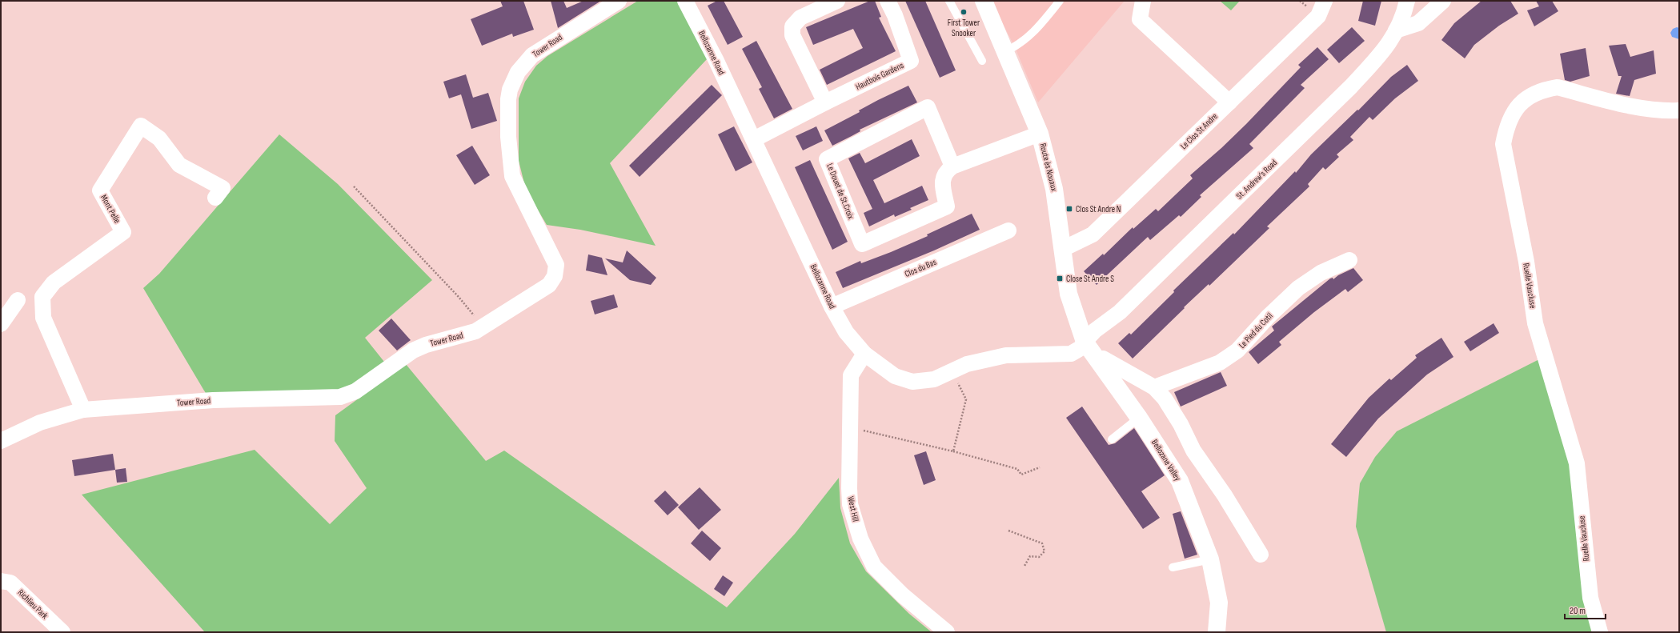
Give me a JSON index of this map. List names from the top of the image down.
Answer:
{
  "streets": {
    "street": [
      "Tower Road",
      "Bellozanne Road",
      "Hautbois Gardens",
      "Le Clos St Andre",
      "Route ès Nouaux",
      "St. Andrew's Road",
      "Le Douet de St.Croix",
      "Mont Pelle",
      "Clos du Bas",
      "Ruelle Vaucluse",
      "Le Pied du Cotil",
      "Bellozane Valley",
      "West Hill",
      "Richlieu Park"
    ]
  },
  "crossings": [
    ["Tower Road", "Mont Pelle"],
    ["Bellozanne Road", "Hautbois Gardens"],
    ["Bellozanne Road", "Route ès Nouaux"],
    ["Bellozanne Road", "St. Andrew's Road"],
    ["Bellozanne Road", "Clos du Bas"],
    ["Bellozanne Road", "Bellozane Valley"],
    ["Bellozanne Road", "West Hill"],
    ["Le Clos St Andre", "Route ès Nouaux"],
    ["Route ès Nouaux", "St. Andrew's Road"],
    ["Route ès Nouaux", "Bellozane Valley"],
    ["St. Andrew's Road", "Bellozane Valley"]
  ],
  "places": {
    "other": ["First Tower Snooker"],
    "transit": ["Clos St Andre N", "Close St Andre S"]
  },
  "scale_bar": "20 m"
}
